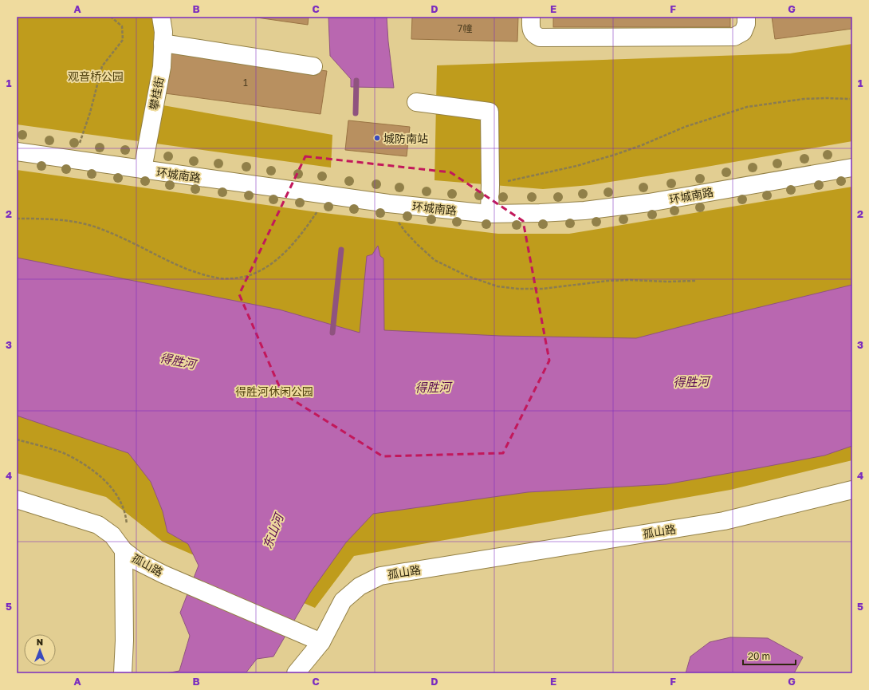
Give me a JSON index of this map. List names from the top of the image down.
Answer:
{
  "streets": {
    "street": ["攀桂街", "环城南路", "孤山路"]
  },
  "crossings": [
    ["攀桂街", "环城南路"]
  ],
  "water": ["得胜河", "东山河"],
  "parks": ["观音桥公园", "得胜河休闲公园"],
  "places": ["城防南站"],
  "house_numbers": ["7幢", "1"],
  "scale_bar": "20 m",
  "north": "top",
  "grid": {
    "columns": [
      "A",
      "B",
      "C",
      "D",
      "E",
      "F",
      "G"
    ],
    "rows": [
      "1",
      "2",
      "3",
      "4",
      "5"
    ]
  }
}
